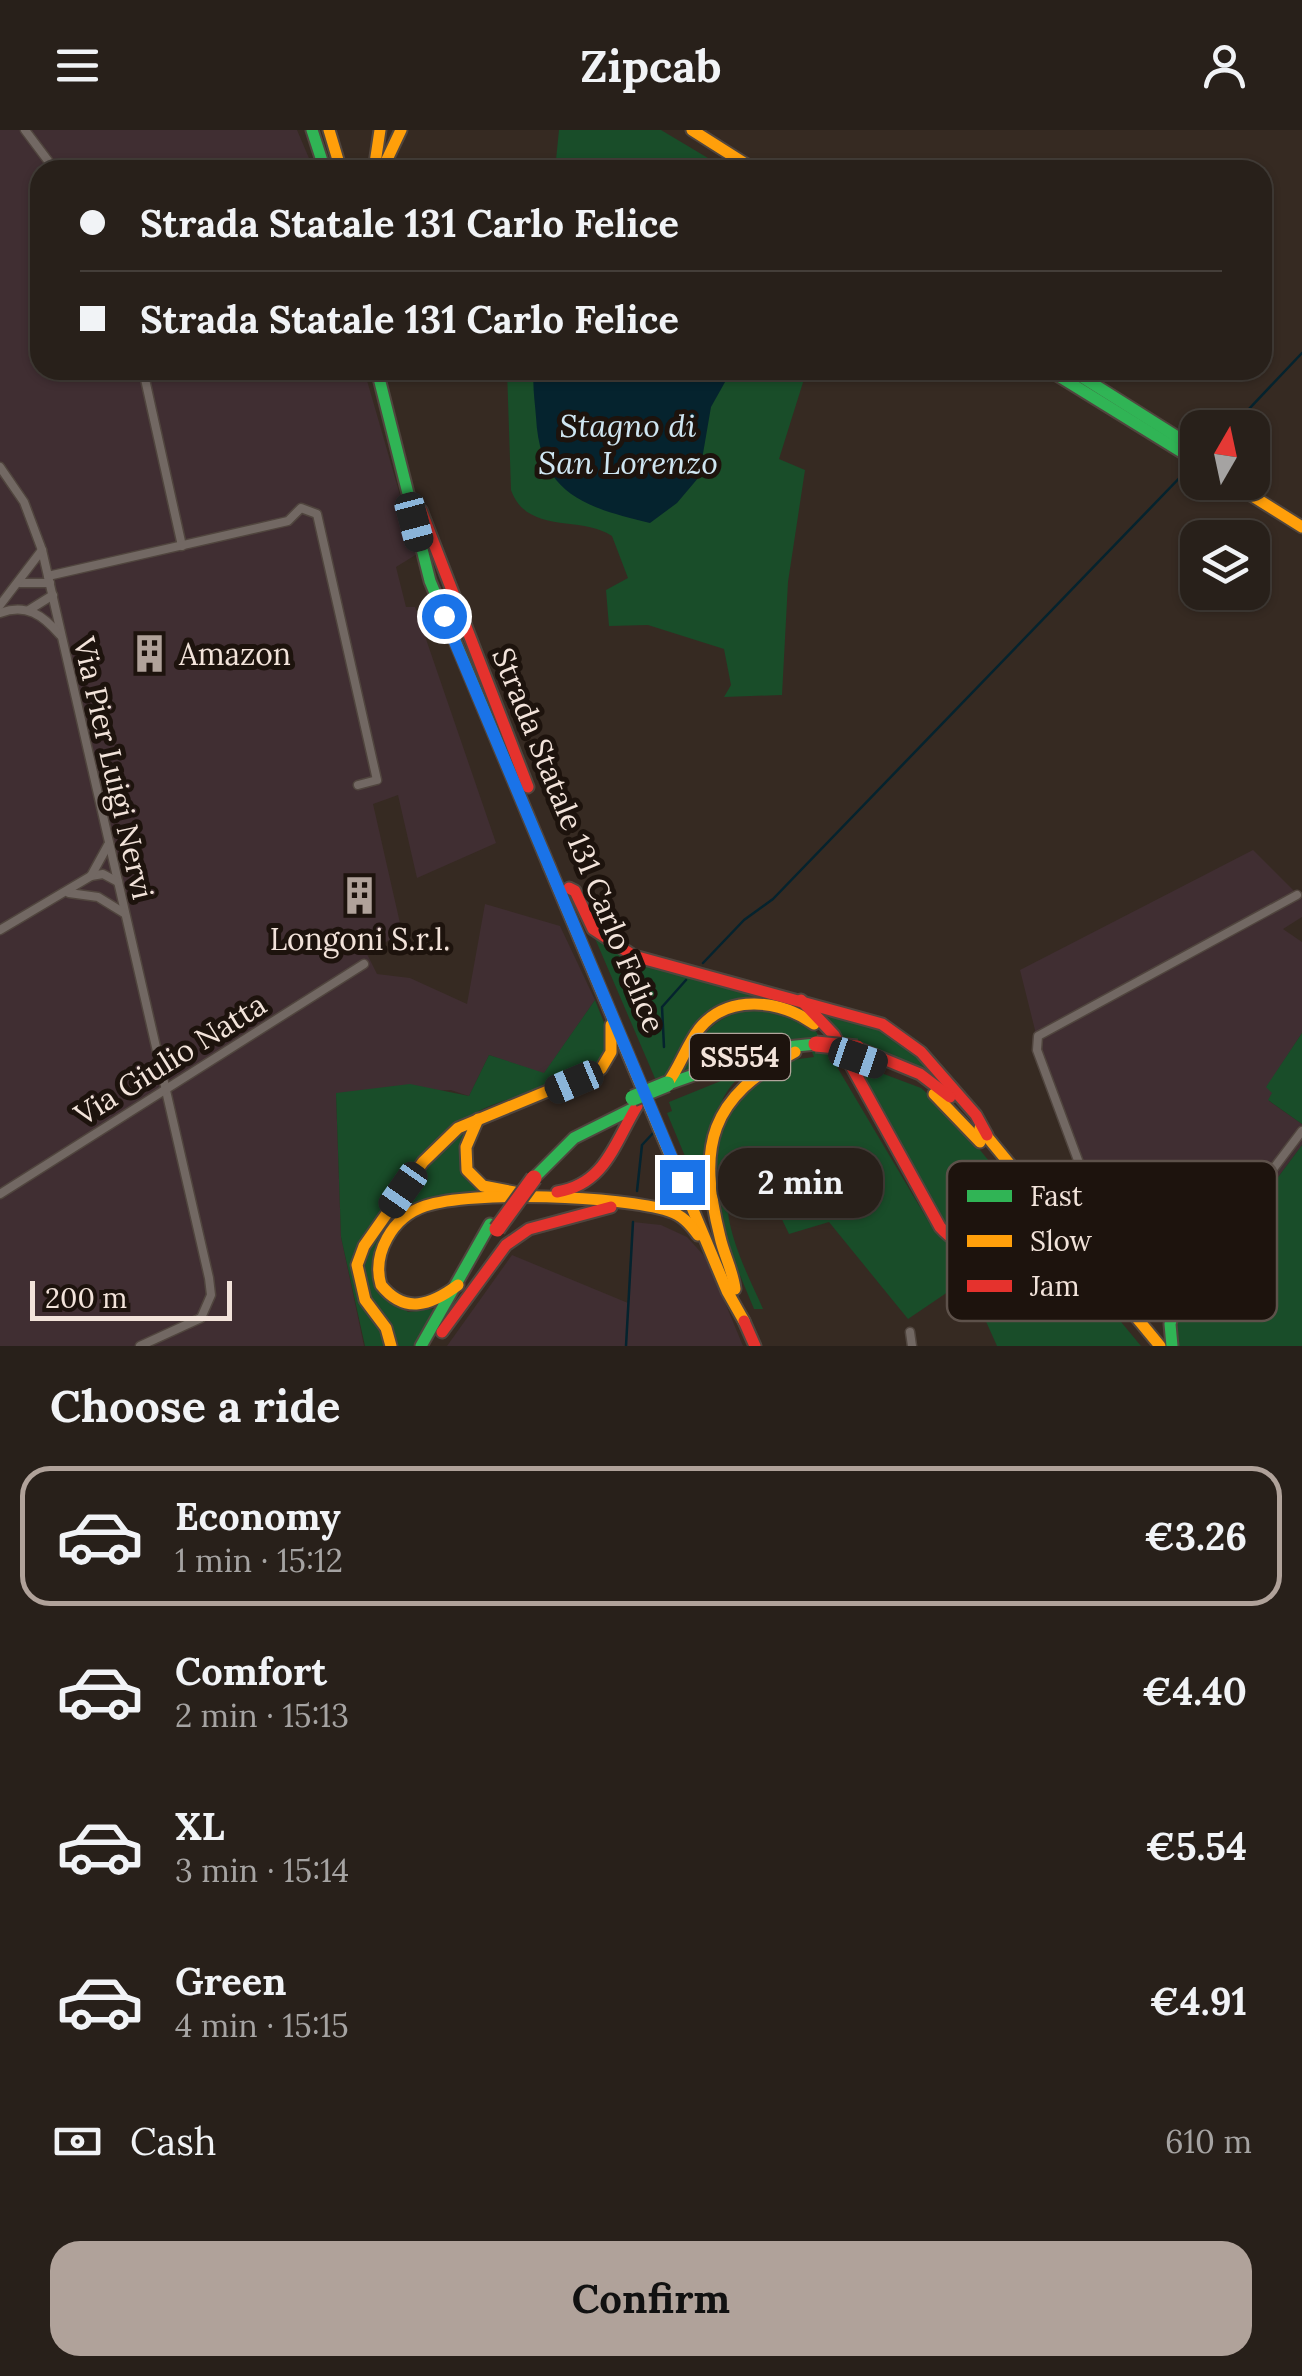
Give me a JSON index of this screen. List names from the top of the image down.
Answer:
{
  "streets": {
    "main road": ["Strada Statale 131 Carlo Felice", "SS554"],
    "street": ["Via Pier Luigi Nervi", "Via Giulio Natta"]
  },
  "crossings": [
    ["Via Pier Luigi Nervi", "Via Giulio Natta"]
  ],
  "water": ["Stagno di San Lorenzo"],
  "places": {
    "building": ["Amazon", "Longoni S.r.l."]
  },
  "legend": ["Fast", "Slow", "Jam"],
  "scale_bar": "200 m",
  "north": "top",
  "page": {
    "header": "Zipcab",
    "banner": ["Strada Statale 131 Carlo Felice", "Strada Statale 131 Carlo Felice"],
    "bubble": "2 min",
    "scale": "200 m",
    "heading": "Choose a ride",
    "list": [
      {
        "name": "Economy",
        "note": "1 min · 15:12",
        "value": "€3.26"
      },
      {
        "name": "Comfort",
        "note": "2 min · 15:13",
        "value": "€4.40"
      },
      {
        "name": "XL",
        "note": "3 min · 15:14",
        "value": "€5.54"
      },
      {
        "name": "Green",
        "note": "4 min · 15:15",
        "value": "€4.91"
      }
    ],
    "pay": ["Cash", "610 m"],
    "buttons": "Confirm"
  }
}
